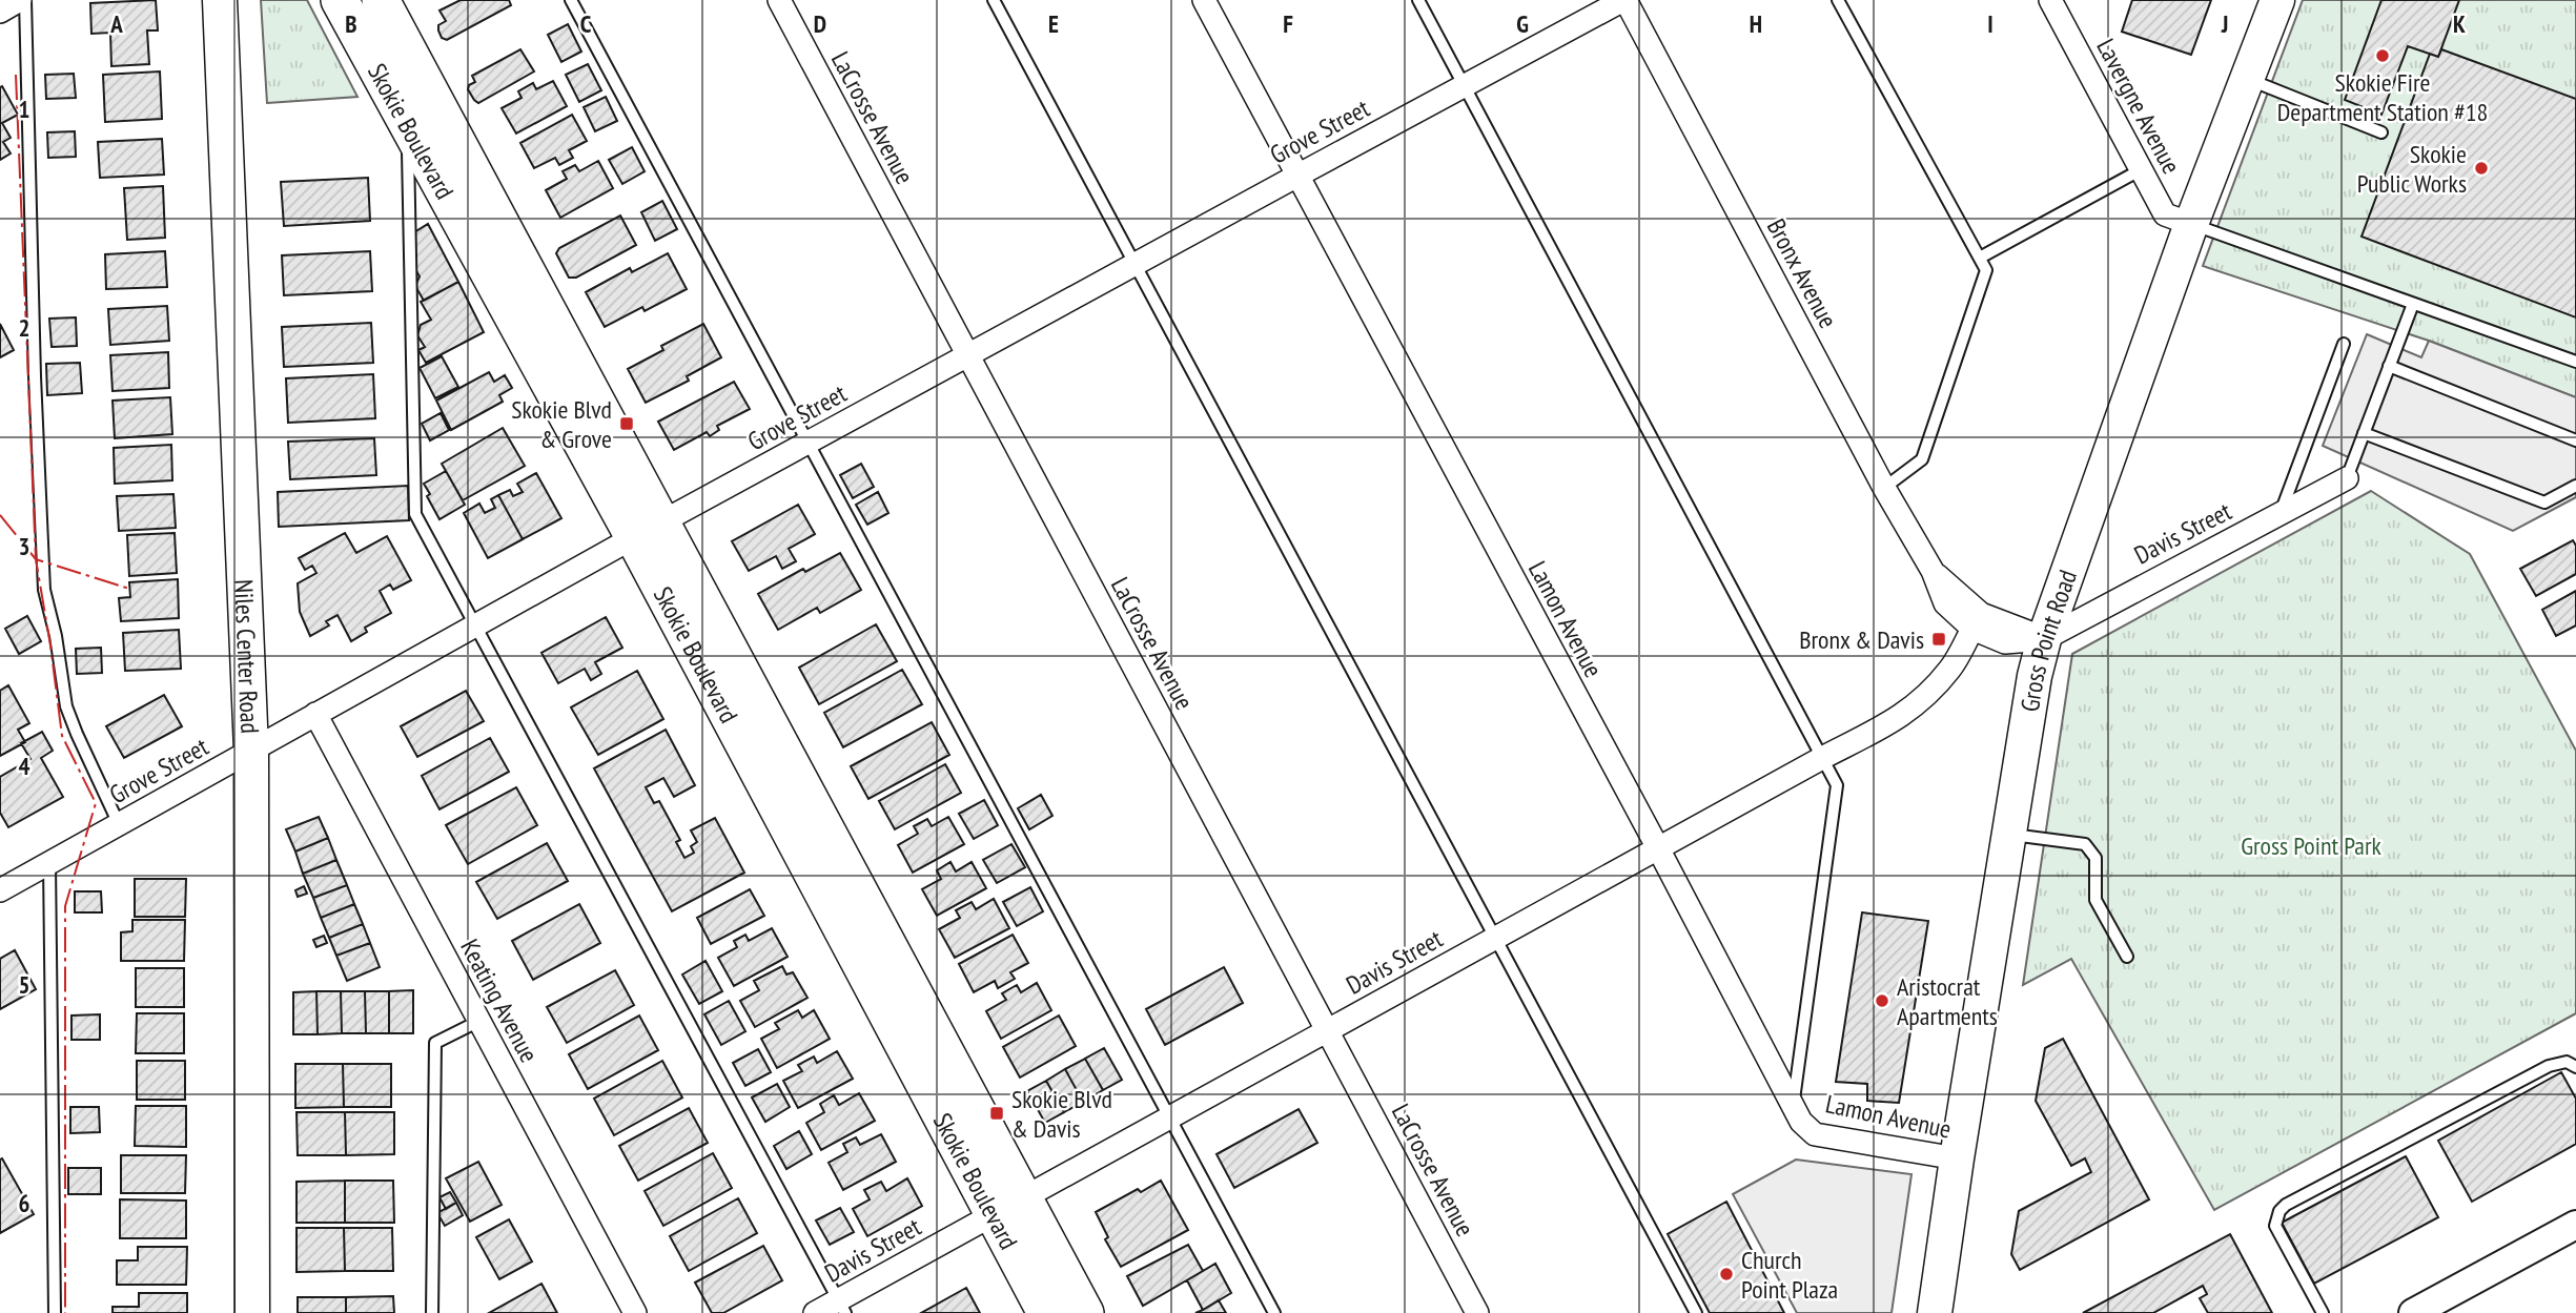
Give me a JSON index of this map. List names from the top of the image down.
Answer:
{
  "streets": {
    "main road": ["Skokie Boulevard", "Gross Point Road", "Niles Center Road"],
    "street": [
      "Lavergne Avenue",
      "LaCrosse Avenue",
      "Grove Street",
      "Bronx Avenue",
      "Davis Street",
      "Lamon Avenue",
      "Keating Avenue"
    ]
  },
  "crossings": [
    ["Lavergne Avenue", "Gross Point Road"],
    ["LaCrosse Avenue", "Grove Street"],
    ["LaCrosse Avenue", "Davis Street"],
    ["Skokie Boulevard", "Grove Street"],
    ["Skokie Boulevard", "Davis Street"],
    ["Grove Street", "Bronx Avenue"],
    ["Grove Street", "Lamon Avenue"],
    ["Grove Street", "Niles Center Road"],
    ["Grove Street", "Keating Avenue"],
    ["Bronx Avenue", "Davis Street"],
    ["Bronx Avenue", "Gross Point Road"],
    ["Davis Street", "Lamon Avenue"],
    ["Davis Street", "Gross Point Road"],
    ["Lamon Avenue", "Gross Point Road"]
  ],
  "parks": ["Gross Point Park"],
  "places": {
    "other": [
      "Skokie Fire Department Station #18",
      "Skokie Public Works",
      "Aristocrat Apartments",
      "Church Point Plaza"
    ],
    "transit": ["Skokie Blvd & Grove", "Bronx & Davis", "Skokie Blvd & Davis"]
  },
  "grid": {
    "columns": [
      "A",
      "B",
      "C",
      "D",
      "E",
      "F",
      "G",
      "H",
      "I",
      "J",
      "K"
    ],
    "rows": [
      "1",
      "2",
      "3",
      "4",
      "5",
      "6"
    ]
  }
}
